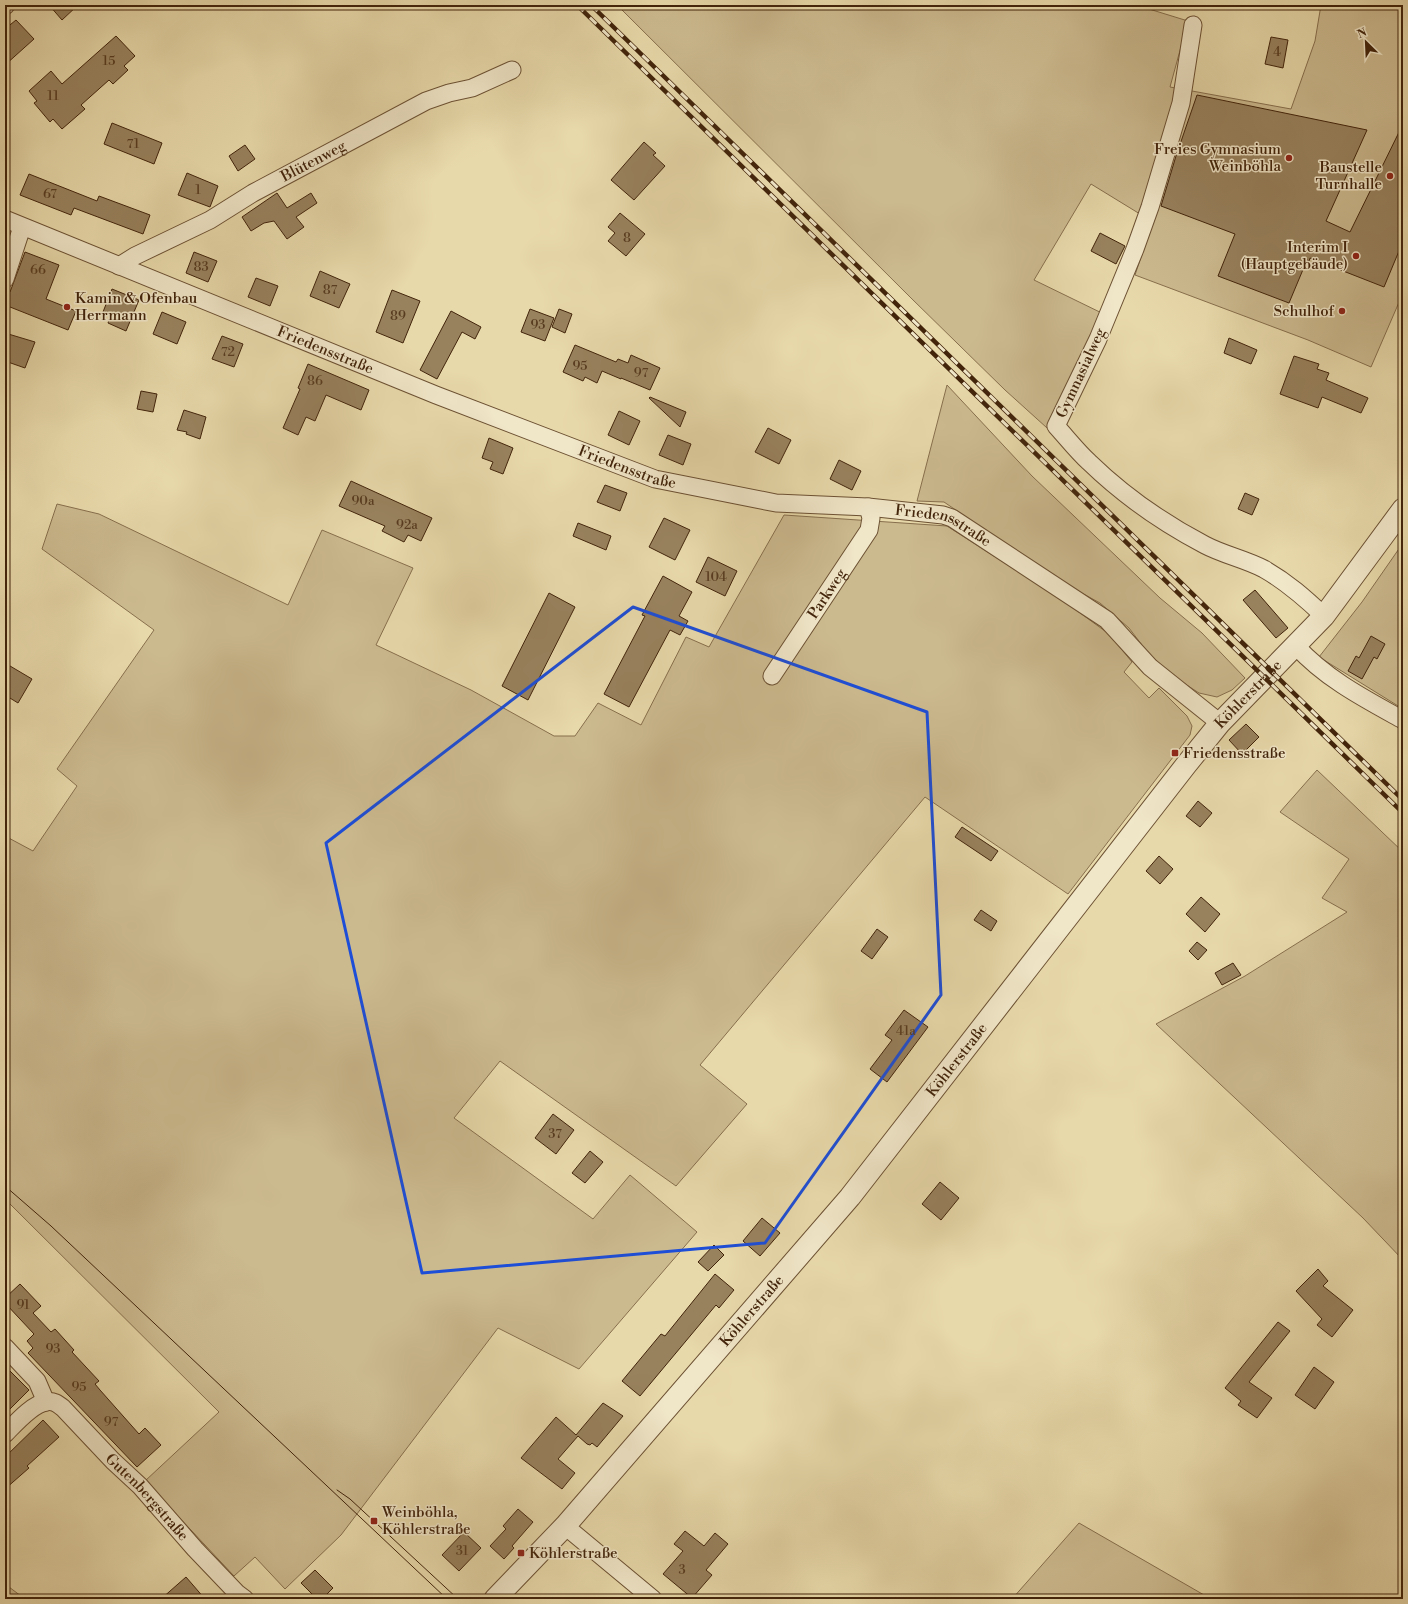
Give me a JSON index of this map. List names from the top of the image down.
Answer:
{
  "streets": {
    "street": [
      "Blütenweg",
      "Friedensstraße",
      "Gymnasialweg",
      "Parkweg",
      "Köhlerstraße",
      "Gutenbergstraße"
    ]
  },
  "crossings": [
    ["Blütenweg", "Friedensstraße"],
    ["Friedensstraße", "Parkweg"],
    ["Friedensstraße", "Köhlerstraße"],
    ["Gymnasialweg", "Köhlerstraße"]
  ],
  "places": {
    "other": [
      "Freies Gymnasium Weinböhla",
      "Baustelle Turnhalle",
      "Interim I (Hauptgebäude)",
      "Kamin & Ofenbau Herrmann",
      "Schulhof"
    ],
    "transit": ["Friedensstraße", "Weinböhla, Köhlerstraße", "Köhlerstraße"]
  },
  "house_numbers": [
    "4",
    "15",
    "11",
    "71",
    "1",
    "67",
    "8",
    "83",
    "66",
    "87",
    "89",
    "93",
    "72",
    "95",
    "97",
    "86",
    "90a",
    "92a",
    "104",
    "41a",
    "37",
    "91",
    "93",
    "95",
    "97",
    "31",
    "3"
  ],
  "north": "top left"
}
